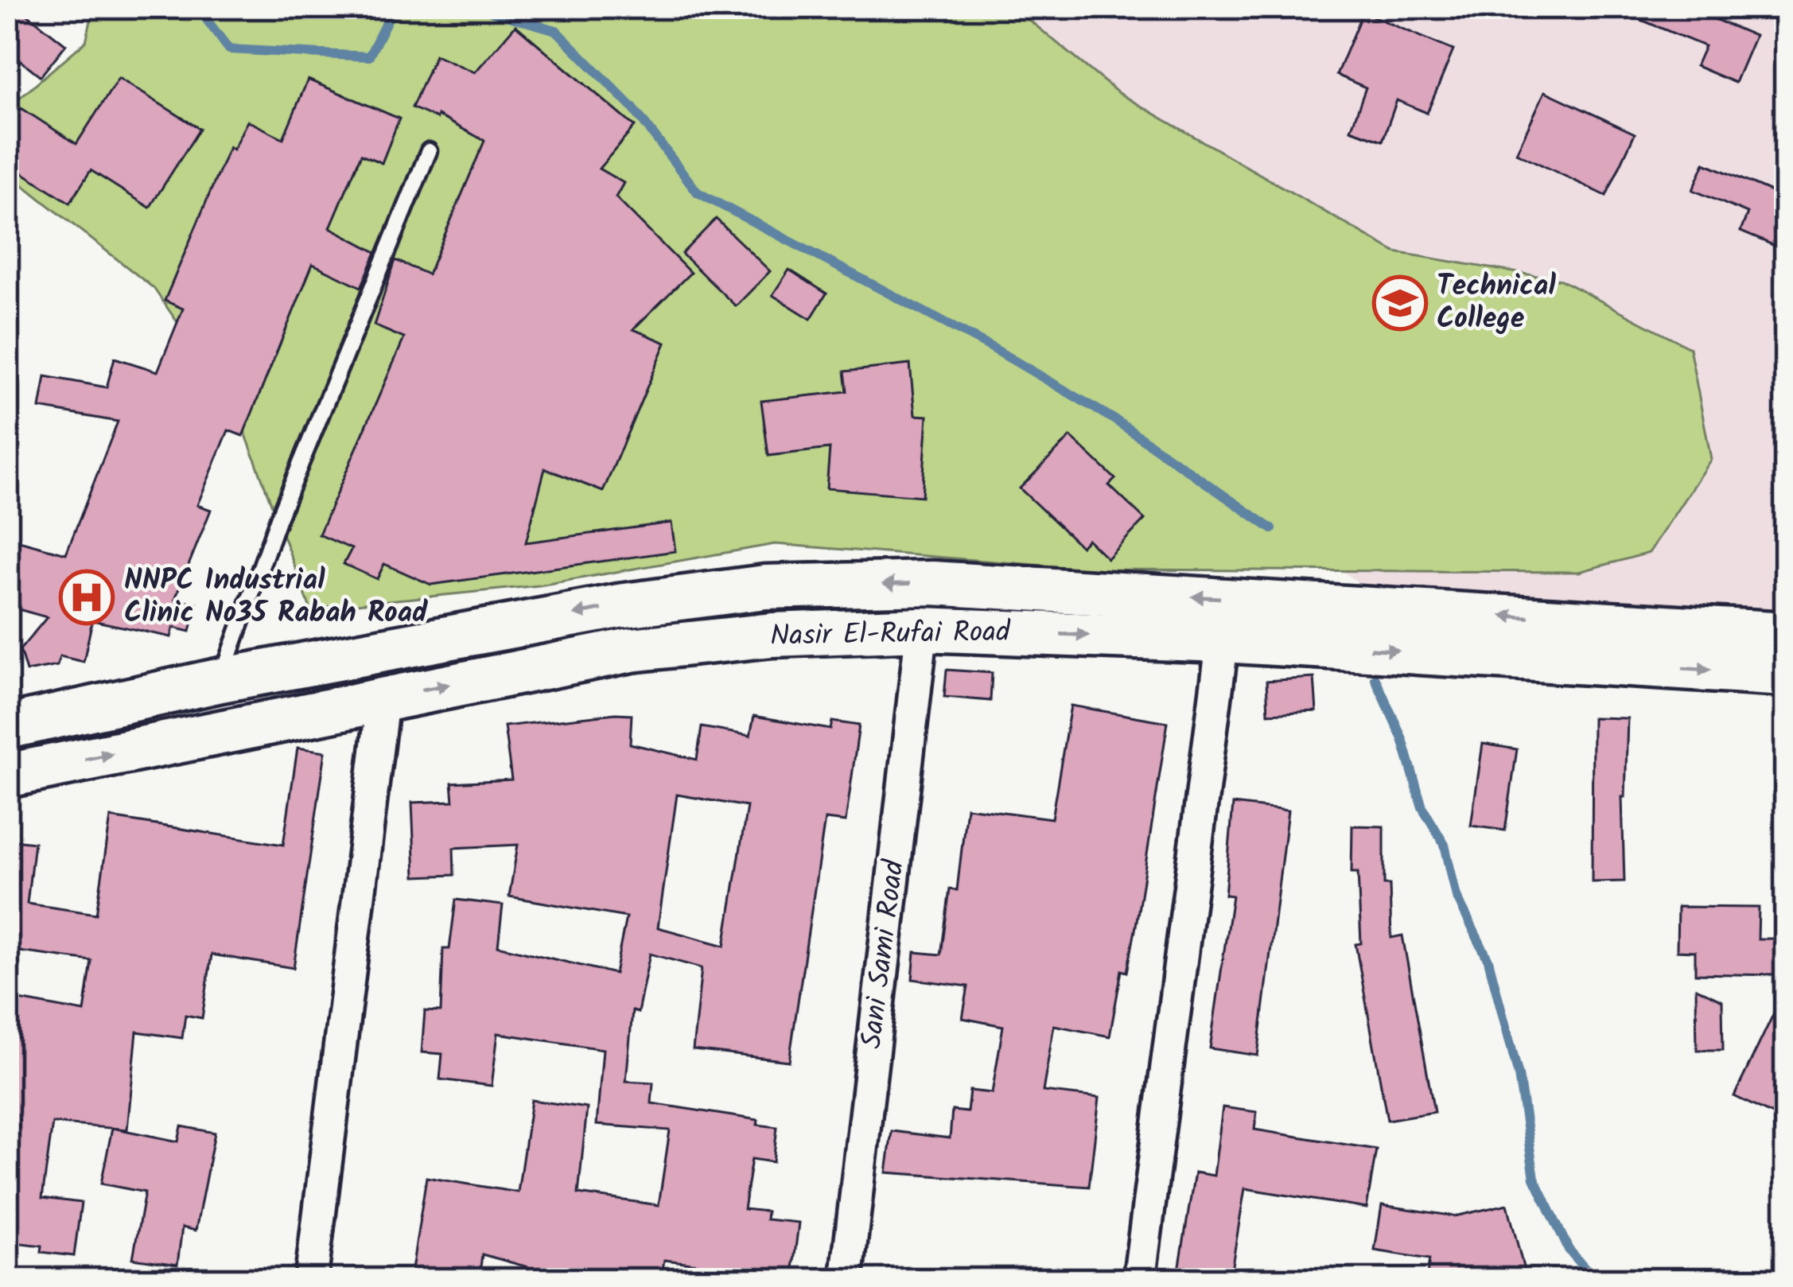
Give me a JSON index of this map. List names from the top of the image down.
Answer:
{
  "streets": {
    "main road": ["Nasir El-Rufai Road"],
    "street": ["Sani Sami Road"]
  },
  "crossings": [
    ["Nasir El-Rufai Road", "Sani Sami Road"]
  ],
  "places": {
    "school or university": ["Technical College"],
    "hospital": ["NNPC Industrial Clinic No35 Rabah Road"]
  }
}
